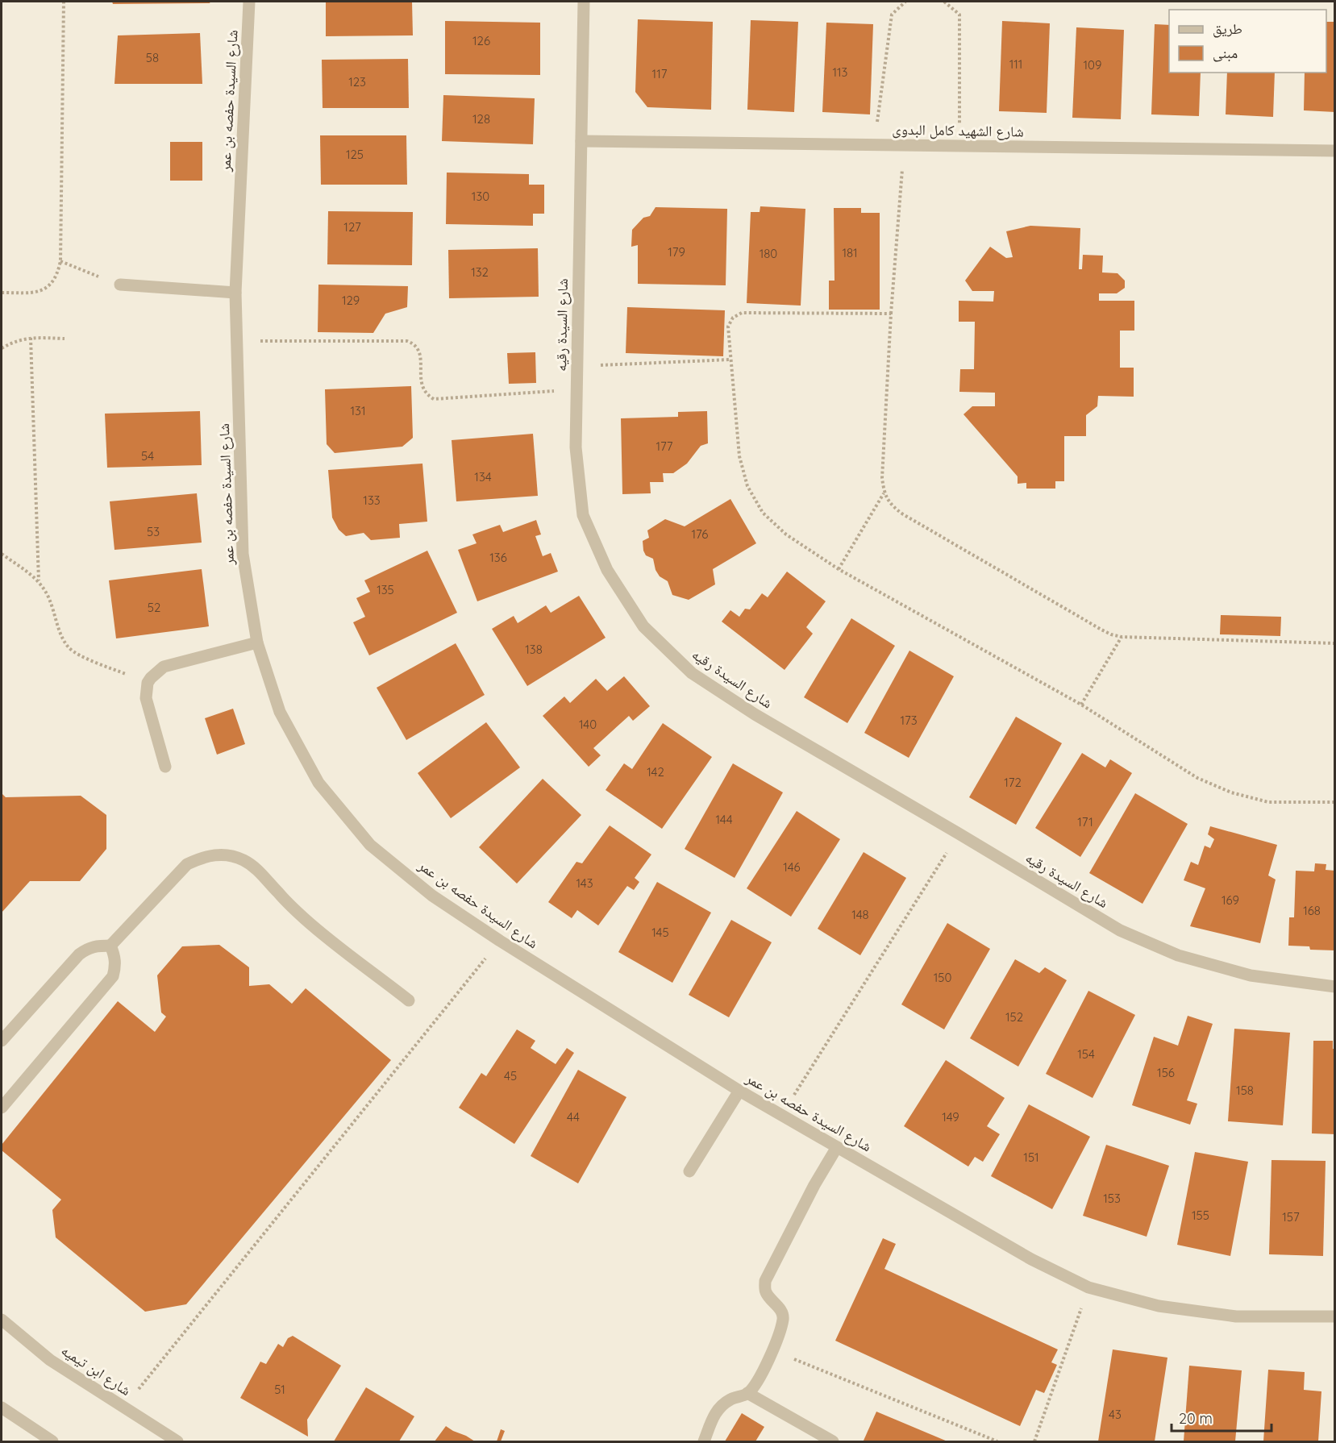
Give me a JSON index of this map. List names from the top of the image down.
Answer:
{
  "streets": {
    "street": [
      "شارع السيدة حفصه بن عمر",
      "شارع الشهيد كامل البدوى",
      "شارع السيدة رقيه",
      "شارع ابن تيميه"
    ]
  },
  "crossings": [
    ["شارع الشهيد كامل البدوى", "شارع السيدة رقيه"]
  ],
  "house_numbers": [
    "126",
    "58",
    "111",
    "109",
    "113",
    "117",
    "123",
    "128",
    "125",
    "130",
    "127",
    "179",
    "181",
    "180",
    "132",
    "129",
    "131",
    "177",
    "54",
    "134",
    "133",
    "53",
    "176",
    "136",
    "135",
    "52",
    "138",
    "173",
    "140",
    "142",
    "172",
    "144",
    "171",
    "146",
    "143",
    "169",
    "168",
    "148",
    "145",
    "150",
    "152",
    "154",
    "156",
    "45",
    "158",
    "44",
    "149",
    "151",
    "153",
    "155",
    "157",
    "51",
    "43"
  ],
  "legend": ["طريق", "مبنى"],
  "scale_bar": "20 m"
}
